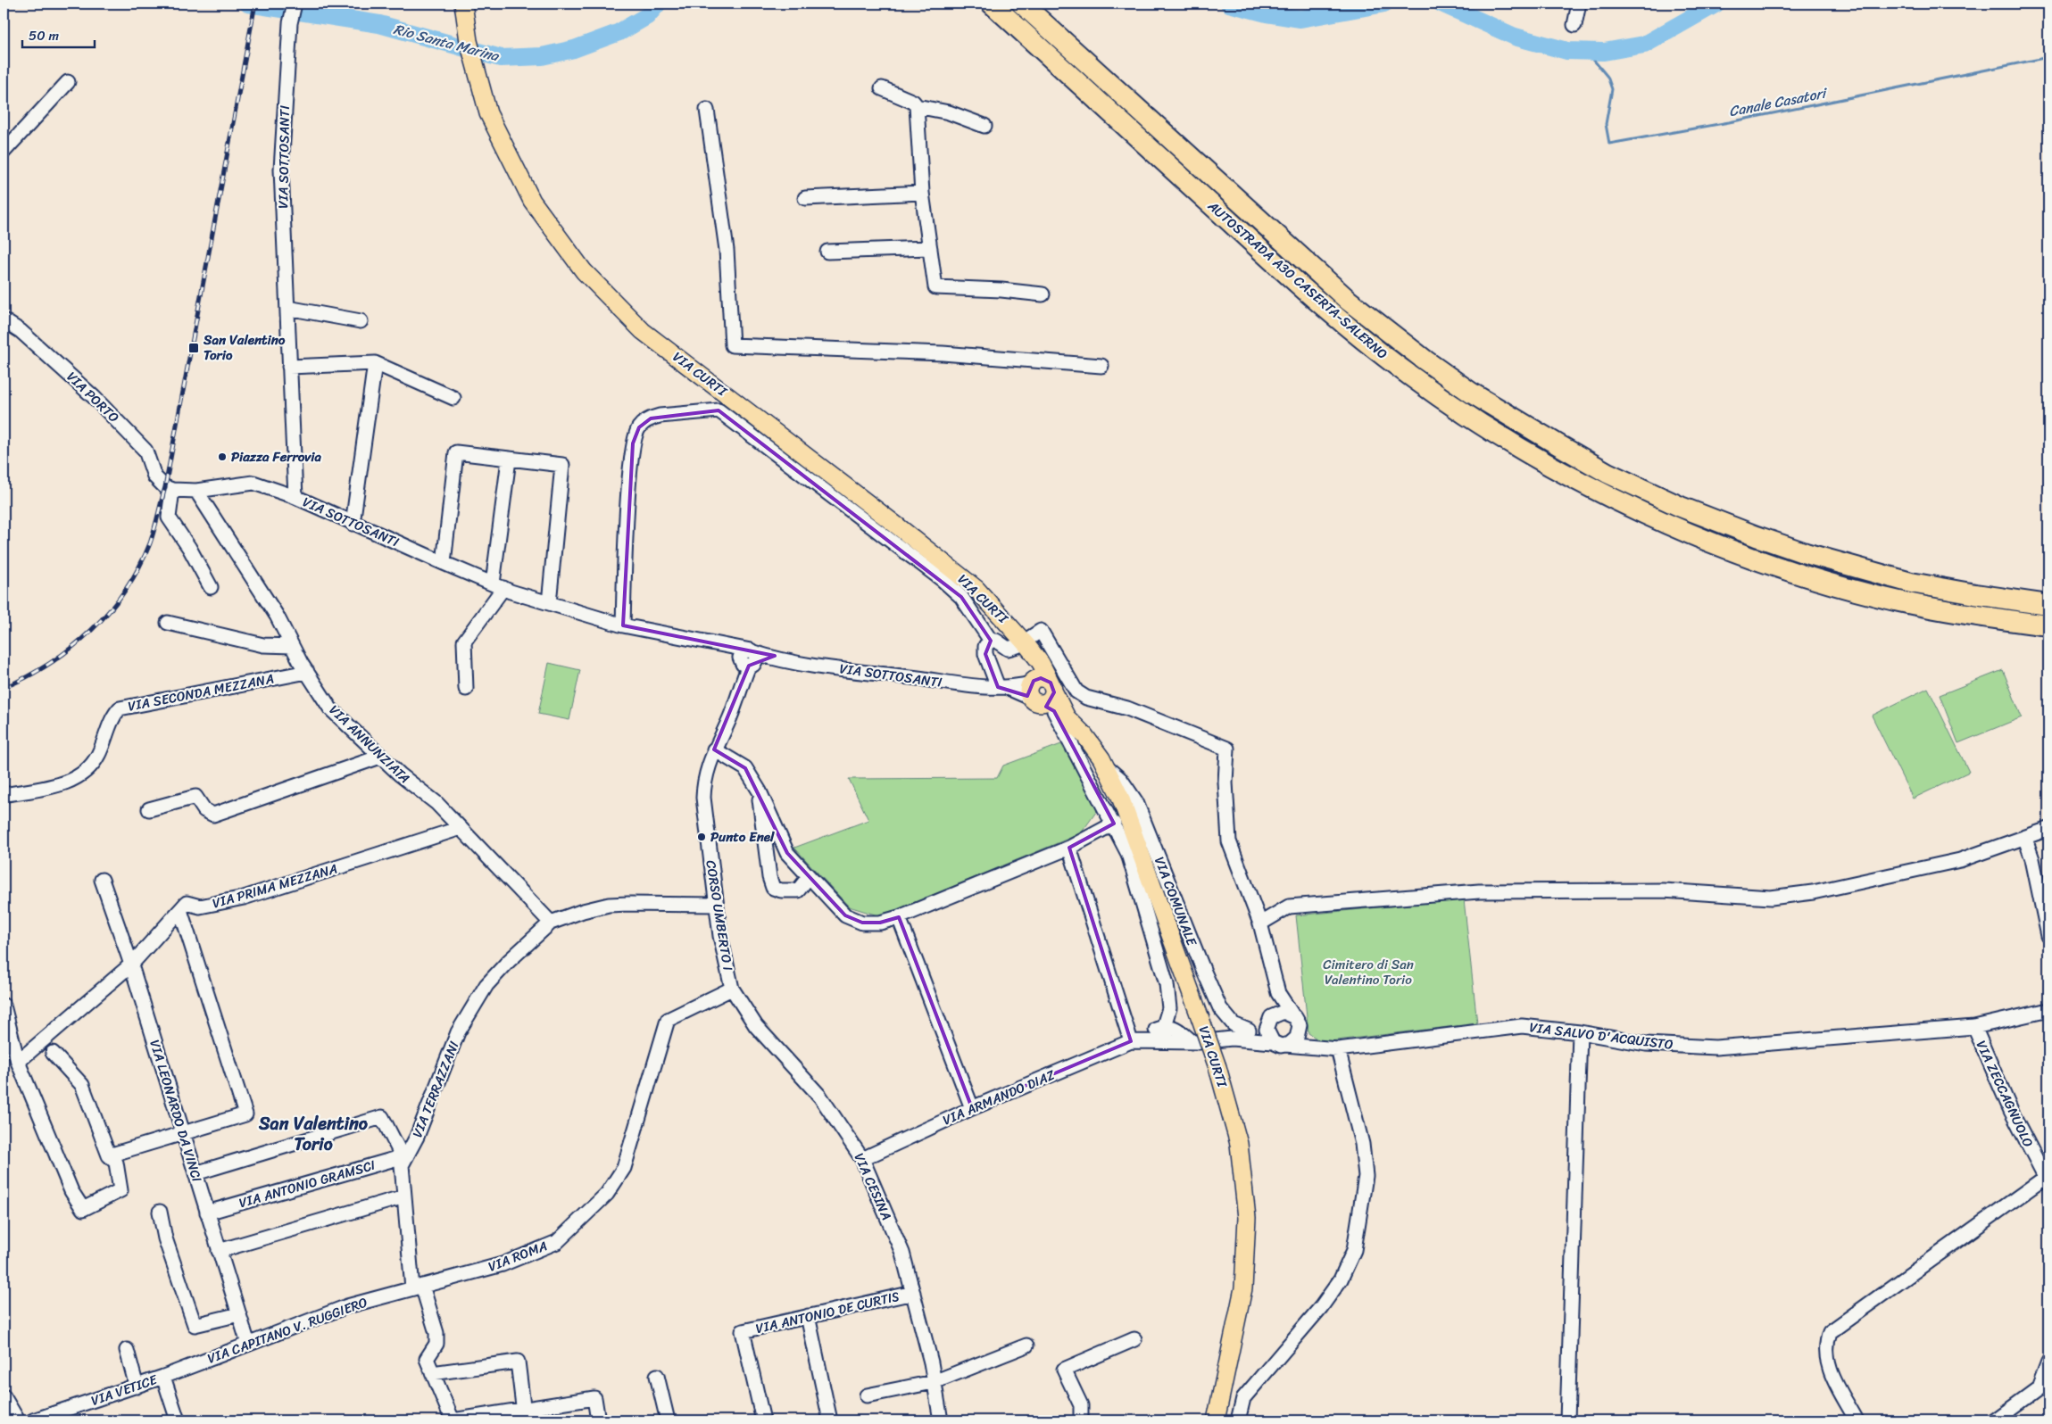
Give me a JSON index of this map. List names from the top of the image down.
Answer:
{
  "streets": {
    "highway": ["AUTOSTRADA A30 CASERTA-SALERNO"],
    "main road": ["VIA CURTI"],
    "street": [
      "VIA SOTTOSANTI",
      "VIA PORTO",
      "VIA SECONDA MEZZANA",
      "VIA ANNUNZIATA",
      "VIA PRIMA MEZZANA",
      "VIA COMUNALE",
      "CORSO UMBERTO I",
      "VIA SALVO D'ACQUISTO",
      "VIA TERRAZZANI",
      "VIA ZECCAGNUOLO",
      "VIA ARMANDO DIAZ",
      "VIA LEONARDO DA VINCI",
      "VIA ANTONIO GRAMSCI",
      "VIA CESINA",
      "VIA ROMA",
      "VIA ANTONIO DE CURTIS",
      "VIA CAPITANO V. RUGGIERO",
      "VIA VETICE"
    ]
  },
  "crossings": [
    ["VIA SOTTOSANTI", "VIA CURTI"],
    ["VIA SOTTOSANTI", "CORSO UMBERTO I"],
    ["VIA CURTI", "VIA COMUNALE"],
    ["VIA CURTI", "VIA ARMANDO DIAZ"],
    ["VIA SECONDA MEZZANA", "VIA ANNUNZIATA"],
    ["VIA ANNUNZIATA", "VIA PRIMA MEZZANA"],
    ["VIA ANNUNZIATA", "VIA TERRAZZANI"],
    ["CORSO UMBERTO I", "VIA CESINA"],
    ["CORSO UMBERTO I", "VIA ROMA"],
    ["VIA SALVO D'ACQUISTO", "VIA ZECCAGNUOLO"],
    ["VIA TERRAZZANI", "VIA ANTONIO GRAMSCI"],
    ["VIA TERRAZZANI", "VIA ROMA"],
    ["VIA TERRAZZANI", "VIA CAPITANO V. RUGGIERO"],
    ["VIA ARMANDO DIAZ", "VIA CESINA"],
    ["VIA LEONARDO DA VINCI", "VIA ANTONIO GRAMSCI"],
    ["VIA LEONARDO DA VINCI", "VIA CAPITANO V. RUGGIERO"],
    ["VIA CESINA", "VIA ROMA"],
    ["VIA CESINA", "VIA ANTONIO DE CURTIS"],
    ["VIA ROMA", "VIA CAPITANO V. RUGGIERO"],
    ["VIA CAPITANO V. RUGGIERO", "VIA VETICE"]
  ],
  "districts": ["San Valentino Torio"],
  "water": ["Rio Santa Marina", "Canale Casatori"],
  "parks": ["Cimitero di San Valentino Torio"],
  "places": {
    "transit": ["San Valentino Torio"],
    "other": ["Piazza Ferrovia", "Punto Enel"]
  },
  "scale_bar": "50 m"
}
